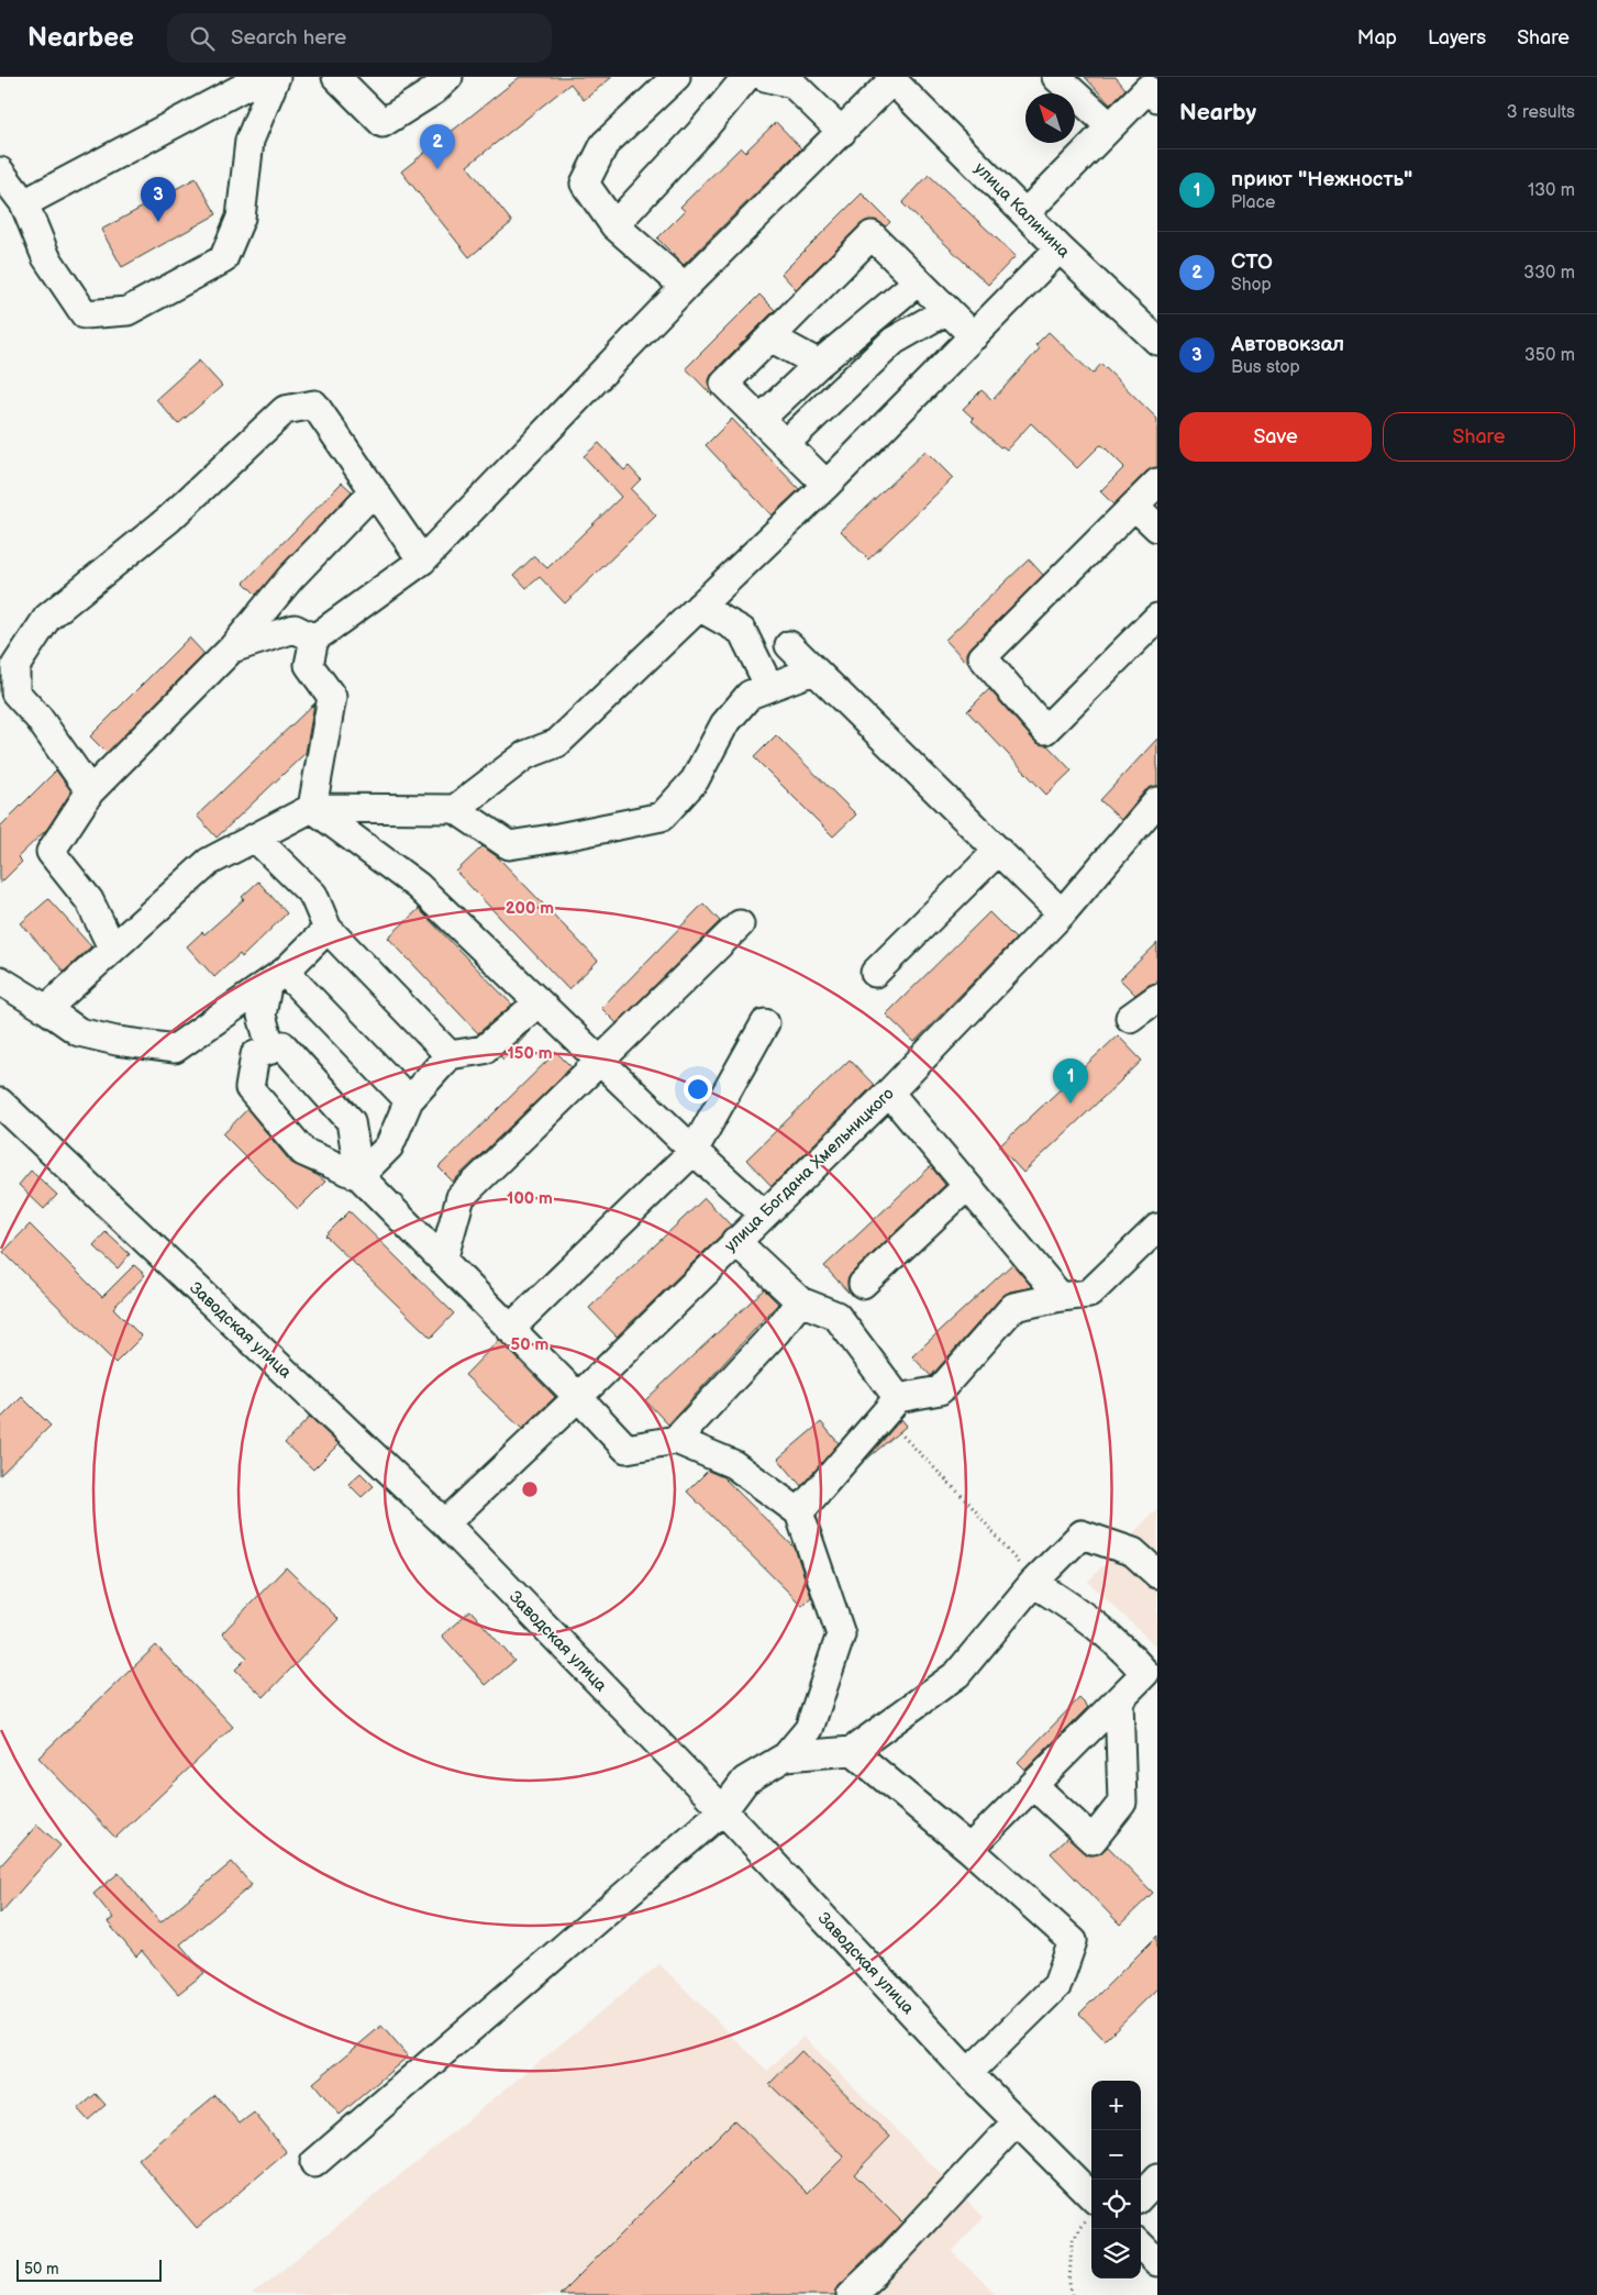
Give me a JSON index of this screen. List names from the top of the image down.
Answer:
{
  "streets": {
    "street": ["улица Калинина", "улица Богдана Хмельницкого", "Заводская улица"]
  },
  "crossings": [
    ["улица Богдана Хмельницкого", "Заводская улица"]
  ],
  "scale_bar": "50 m",
  "north": "top left",
  "page": {
    "header": "Nearbee",
    "search": "Search here",
    "nav": ["Map", "Layers", "Share"],
    "heading": ["Nearby", "3 results"],
    "pins": ["2", "3", "1"],
    "list": [
      {
        "mark": "1",
        "name": "приют \"Нежность\"",
        "note": "Place",
        "value": "130 m"
      },
      {
        "mark": "2",
        "name": "СТО",
        "note": "Shop",
        "value": "330 m"
      },
      {
        "mark": "3",
        "name": "Автовокзал",
        "note": "Bus stop",
        "value": "350 m"
      }
    ],
    "buttons": ["Save", "Share"],
    "map_buttons": ["+", "−"],
    "scale": "50 m"
  },
  "rings": [
    "200 m",
    "150 m",
    "100 m",
    "50 m"
  ]
}
